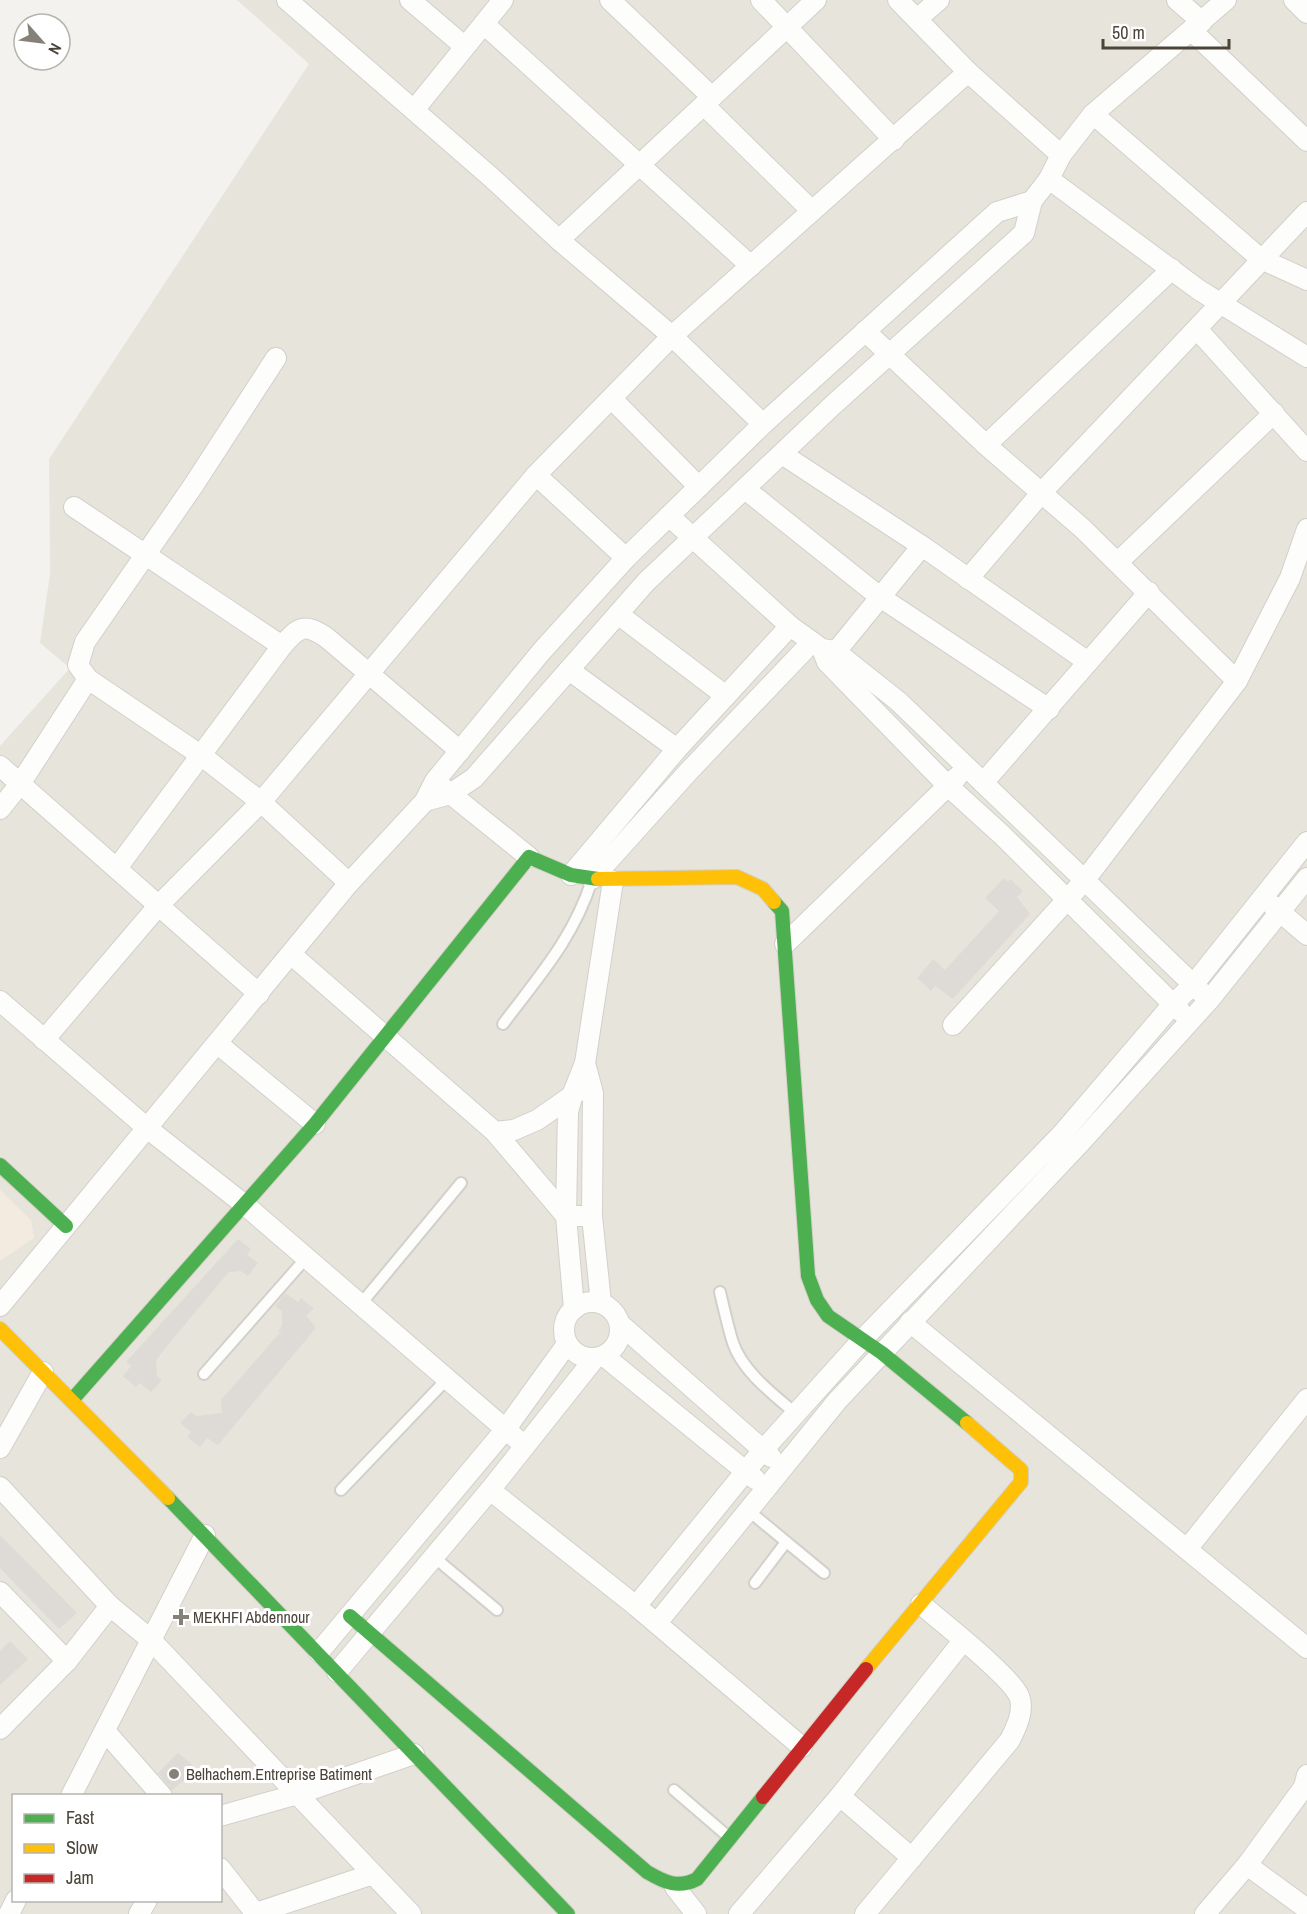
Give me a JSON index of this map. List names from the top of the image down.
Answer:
{
  "places": {
    "health": ["MEKHFI Abdennour"],
    "other": ["Belhachem.Entreprise Batiment"]
  },
  "legend": ["Fast", "Slow", "Jam"],
  "scale_bar": "50 m",
  "north": "bottom right"
}
